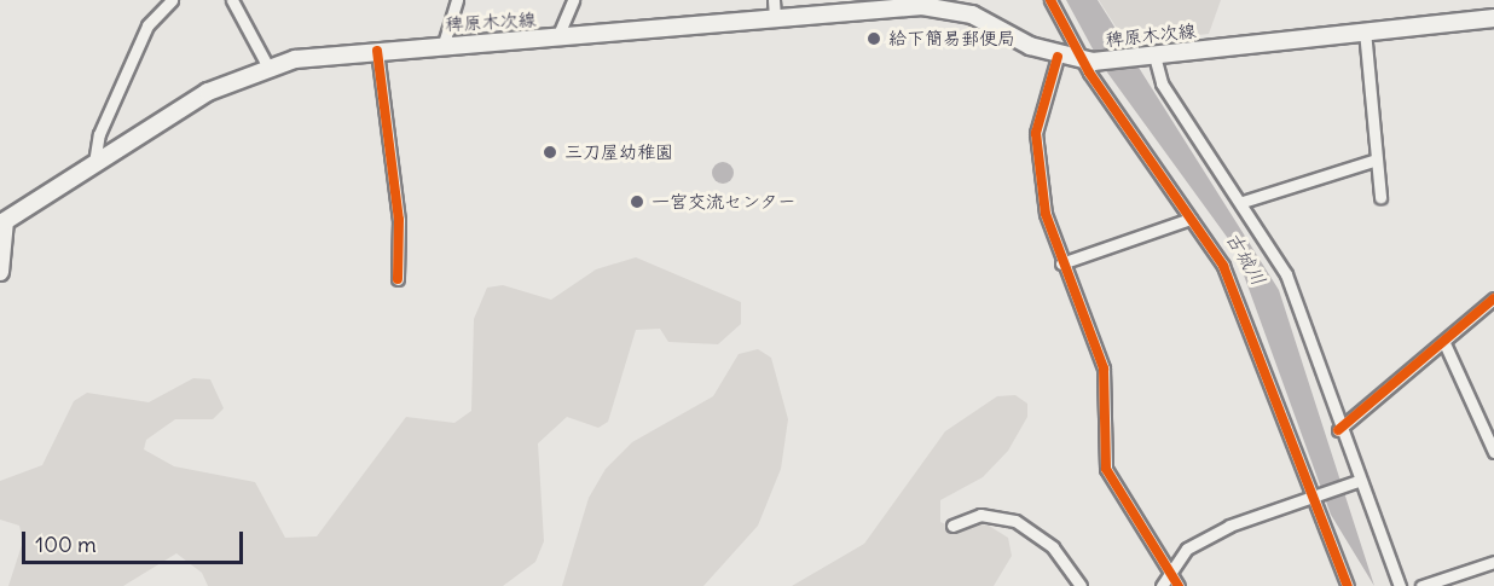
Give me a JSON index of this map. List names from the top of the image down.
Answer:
{
  "streets": {
    "main road": ["稗原木次線"]
  },
  "water": ["古城川"],
  "places": ["給下簡易郵便局", "三刀屋幼稚園", "一宮交流センター"],
  "scale_bar": "100 m"
}
